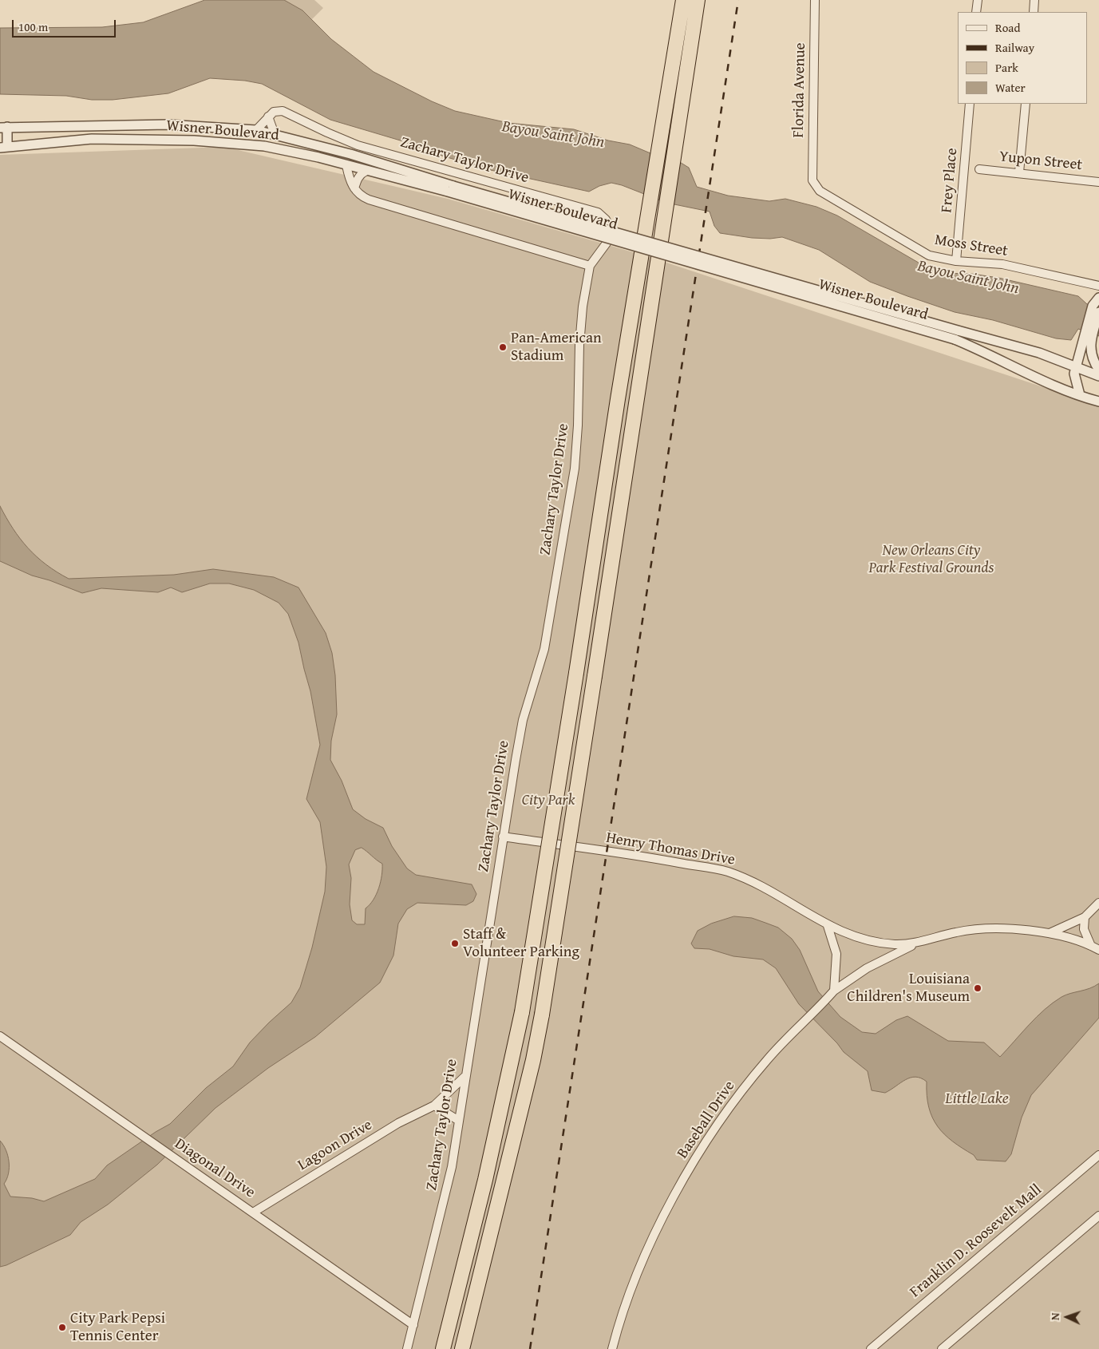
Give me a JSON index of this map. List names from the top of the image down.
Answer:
{
  "streets": {
    "street": [
      "Florida Avenue",
      "Wisner Boulevard",
      "Zachary Taylor Drive",
      "Yupon Street",
      "Frey Place",
      "Moss Street",
      "Henry Thomas Drive",
      "Baseball Drive",
      "Lagoon Drive",
      "Diagonal Drive",
      "Franklin D. Roosevelt Mall"
    ]
  },
  "crossings": [
    ["Florida Avenue", "Moss Street"],
    ["Zachary Taylor Drive", "Henry Thomas Drive"],
    ["Zachary Taylor Drive", "Lagoon Drive"],
    ["Zachary Taylor Drive", "Diagonal Drive"],
    ["Frey Place", "Moss Street"],
    ["Henry Thomas Drive", "Baseball Drive"],
    ["Lagoon Drive", "Diagonal Drive"]
  ],
  "water": ["Bayou Saint John", "Little Lake"],
  "parks": ["New Orleans City Park Festival Grounds", "City Park"],
  "places": [
    "Pan-American Stadium",
    "Staff & Volunteer Parking",
    "Louisiana Children's Museum",
    "City Park Pepsi Tennis Center"
  ],
  "legend": [
    "Road",
    "Railway",
    "Park",
    "Water"
  ],
  "scale_bar": "100 m",
  "north": "left"
}
